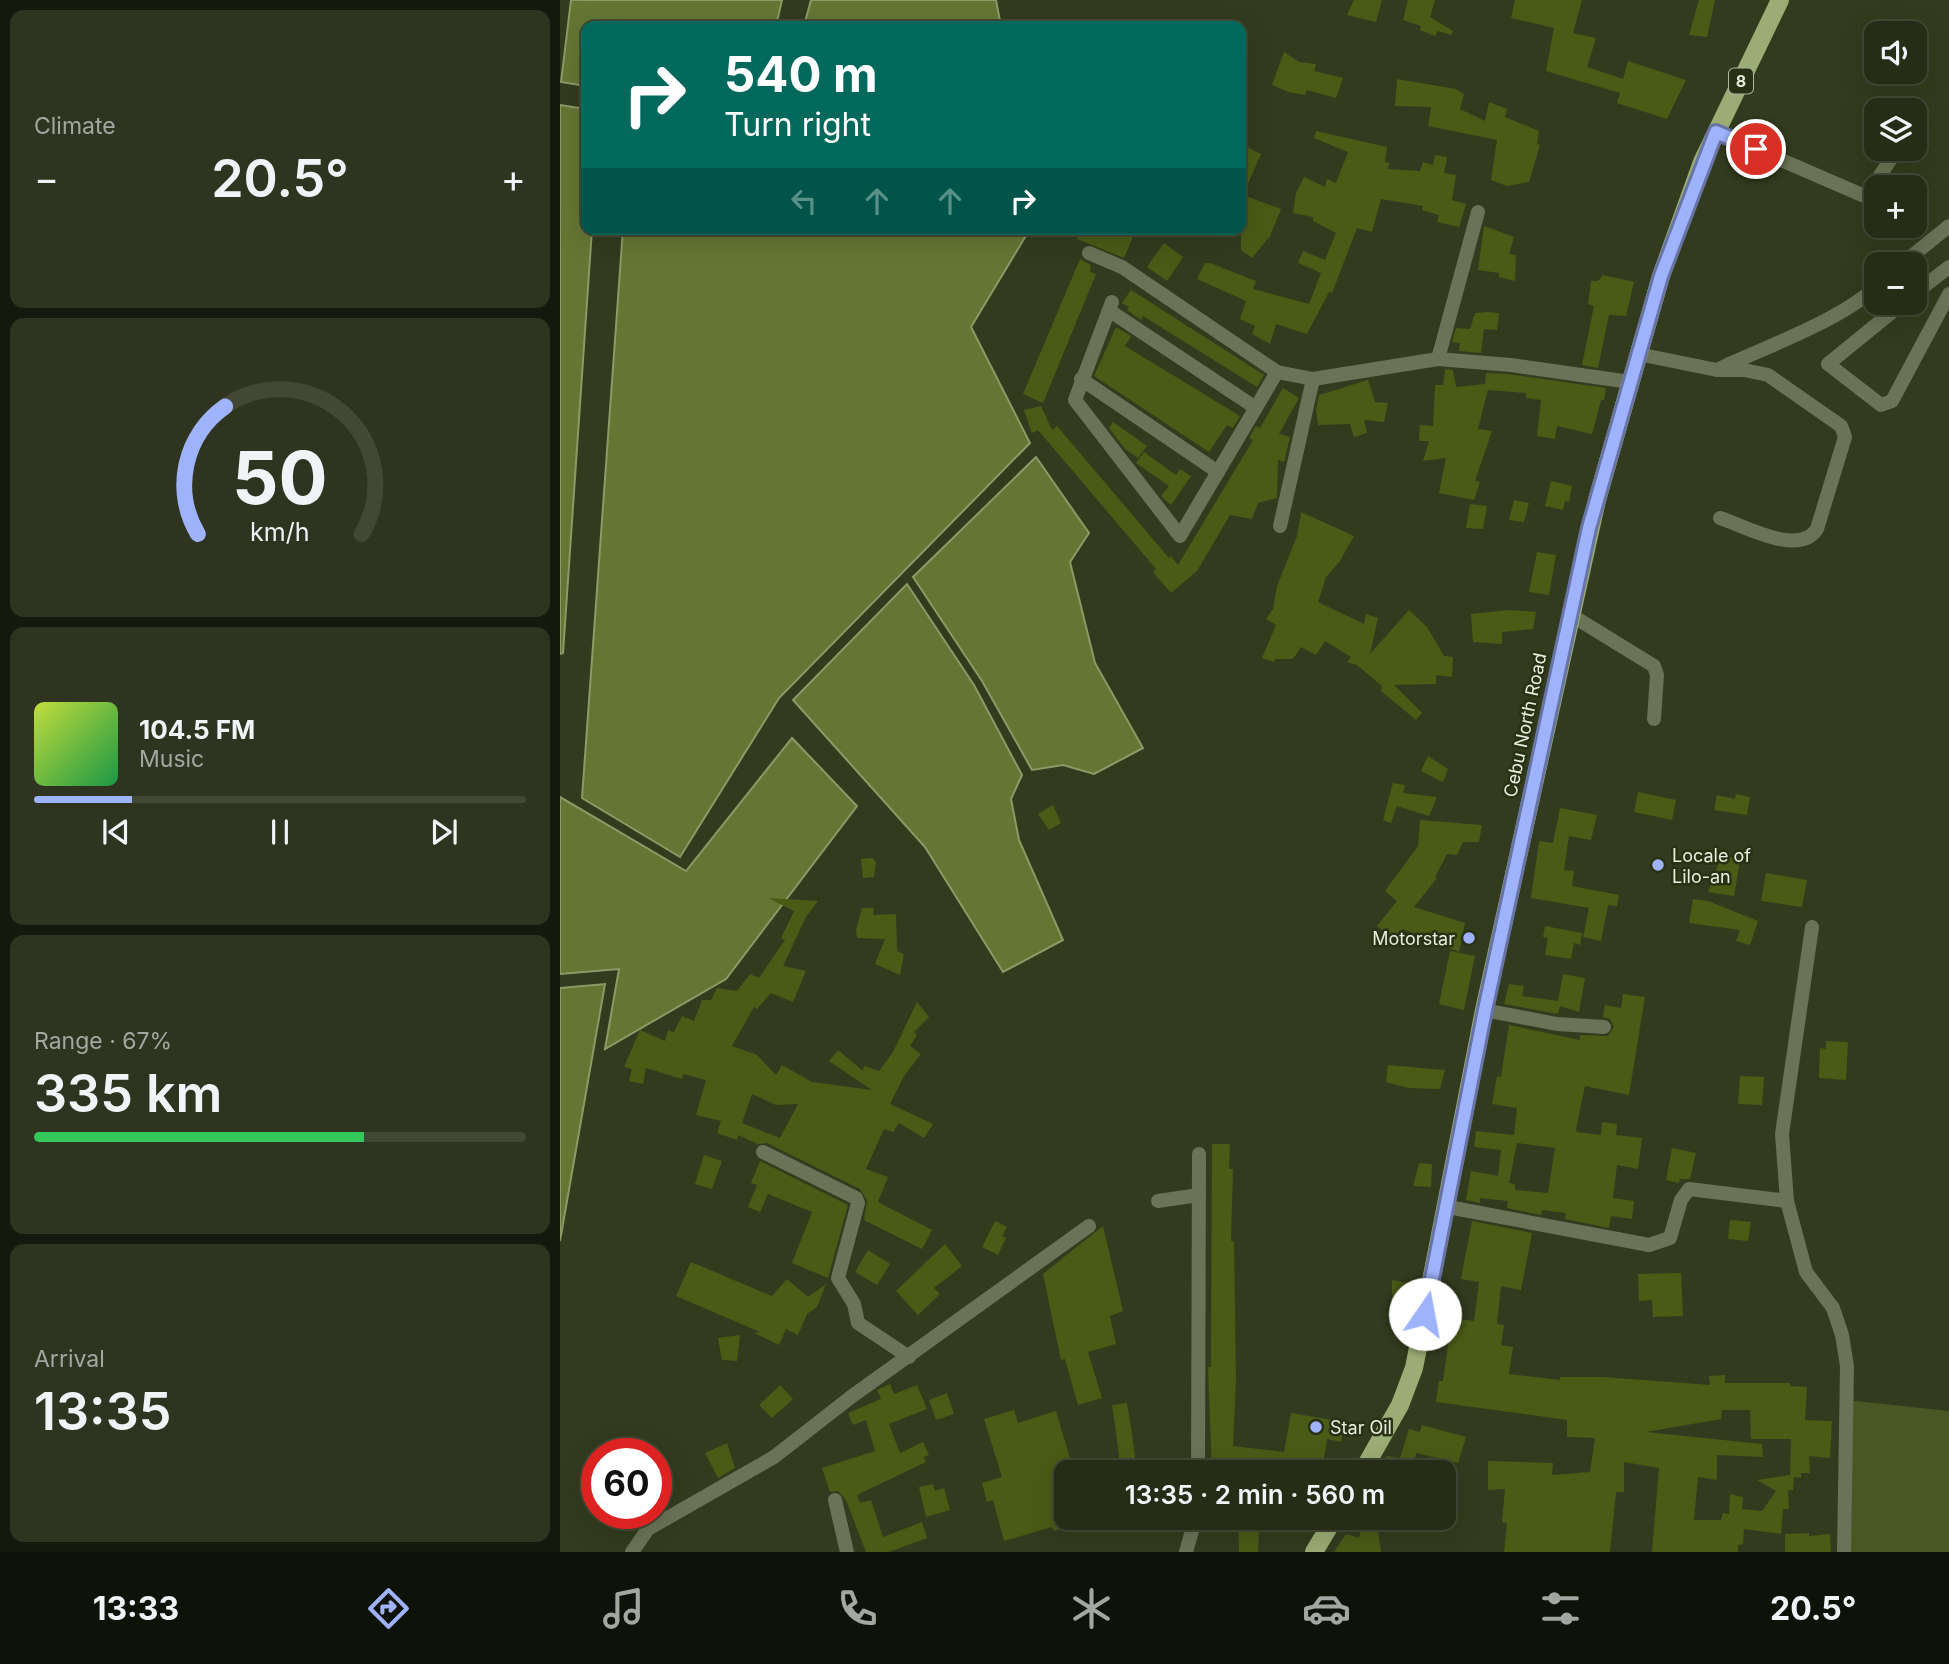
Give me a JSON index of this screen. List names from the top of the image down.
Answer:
{
  "streets": {
    "main road": ["8", "Cebu North Road"]
  },
  "places": ["Locale of Lilo-an", "Motorstar", "Star Oil"],
  "page": {
    "tile": [
      "Climate",
      ["Range · 67%", "335 km"],
      ["Arrival", "13:35"]
    ],
    "map_buttons": ["+", "−"],
    "turn": ["540 m", "Turn right"],
    "heat": ["−", "20.5°", "+"],
    "song": ["104.5 FM", "Music"],
    "limit": "60",
    "trip": "13:35 · 2 min · 560 m",
    "tabs": ["13:33", "20.5°"],
    "gauge": ["50", "km/h"]
  }
}
